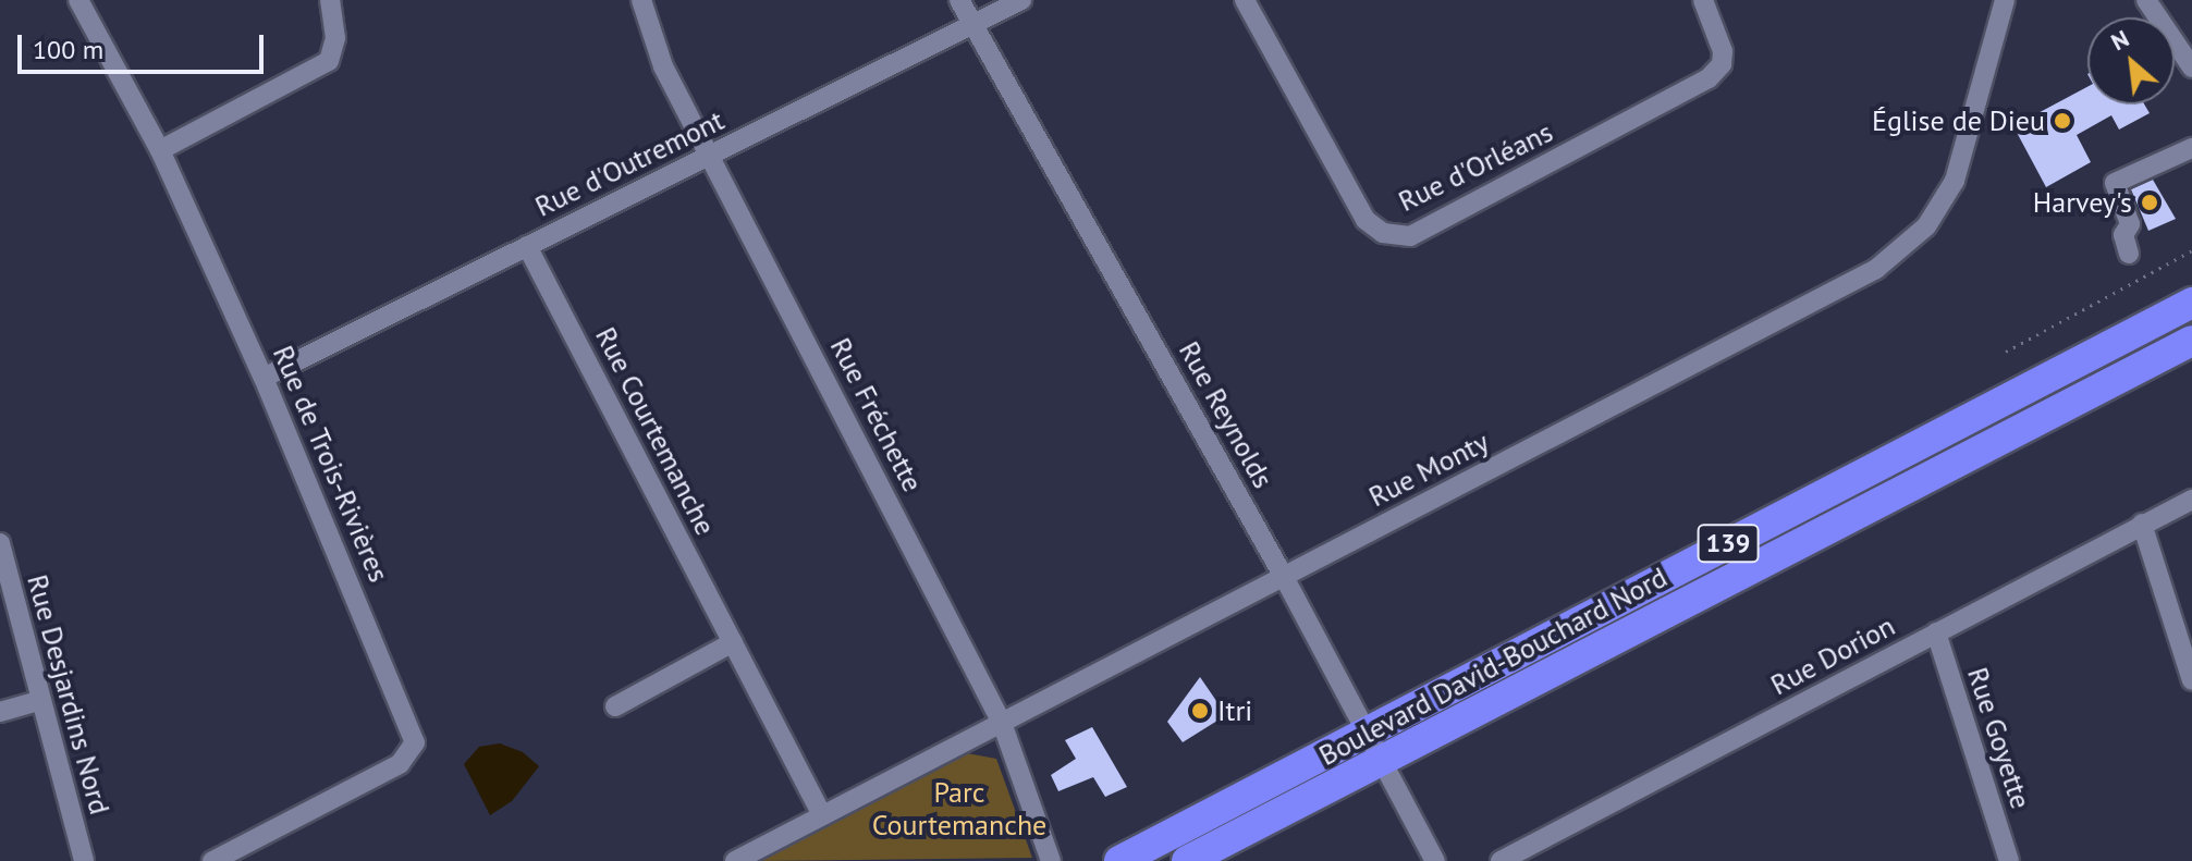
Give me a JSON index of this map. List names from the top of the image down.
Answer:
{
  "streets": {
    "highway": ["139", "Boulevard David-Bouchard Nord"],
    "street": [
      "Rue d'Outremont",
      "Rue d'Orléans",
      "Rue Fréchette",
      "Rue Reynolds",
      "Rue Courtemanche",
      "Rue de Trois-Rivières",
      "Rue Monty",
      "Rue Dorion",
      "Rue Desjardins Nord",
      "Rue Goyette"
    ]
  },
  "crossings": [
    ["Rue d'Outremont", "Rue Fréchette"],
    ["Rue d'Outremont", "Rue Reynolds"],
    ["Rue d'Outremont", "Rue Courtemanche"],
    ["Rue d'Outremont", "Rue de Trois-Rivières"],
    ["Rue Fréchette", "Rue Monty"],
    ["Rue Reynolds", "Rue Monty"],
    ["Rue Reynolds", "Boulevard David-Bouchard Nord"],
    ["Rue Courtemanche", "Rue Monty"],
    ["Rue Dorion", "Rue Goyette"]
  ],
  "parks": ["Parc Courtemanche"],
  "places": ["Église de Dieu", "Harvey's", "Itri"],
  "scale_bar": "100 m",
  "north": "top left"
}
